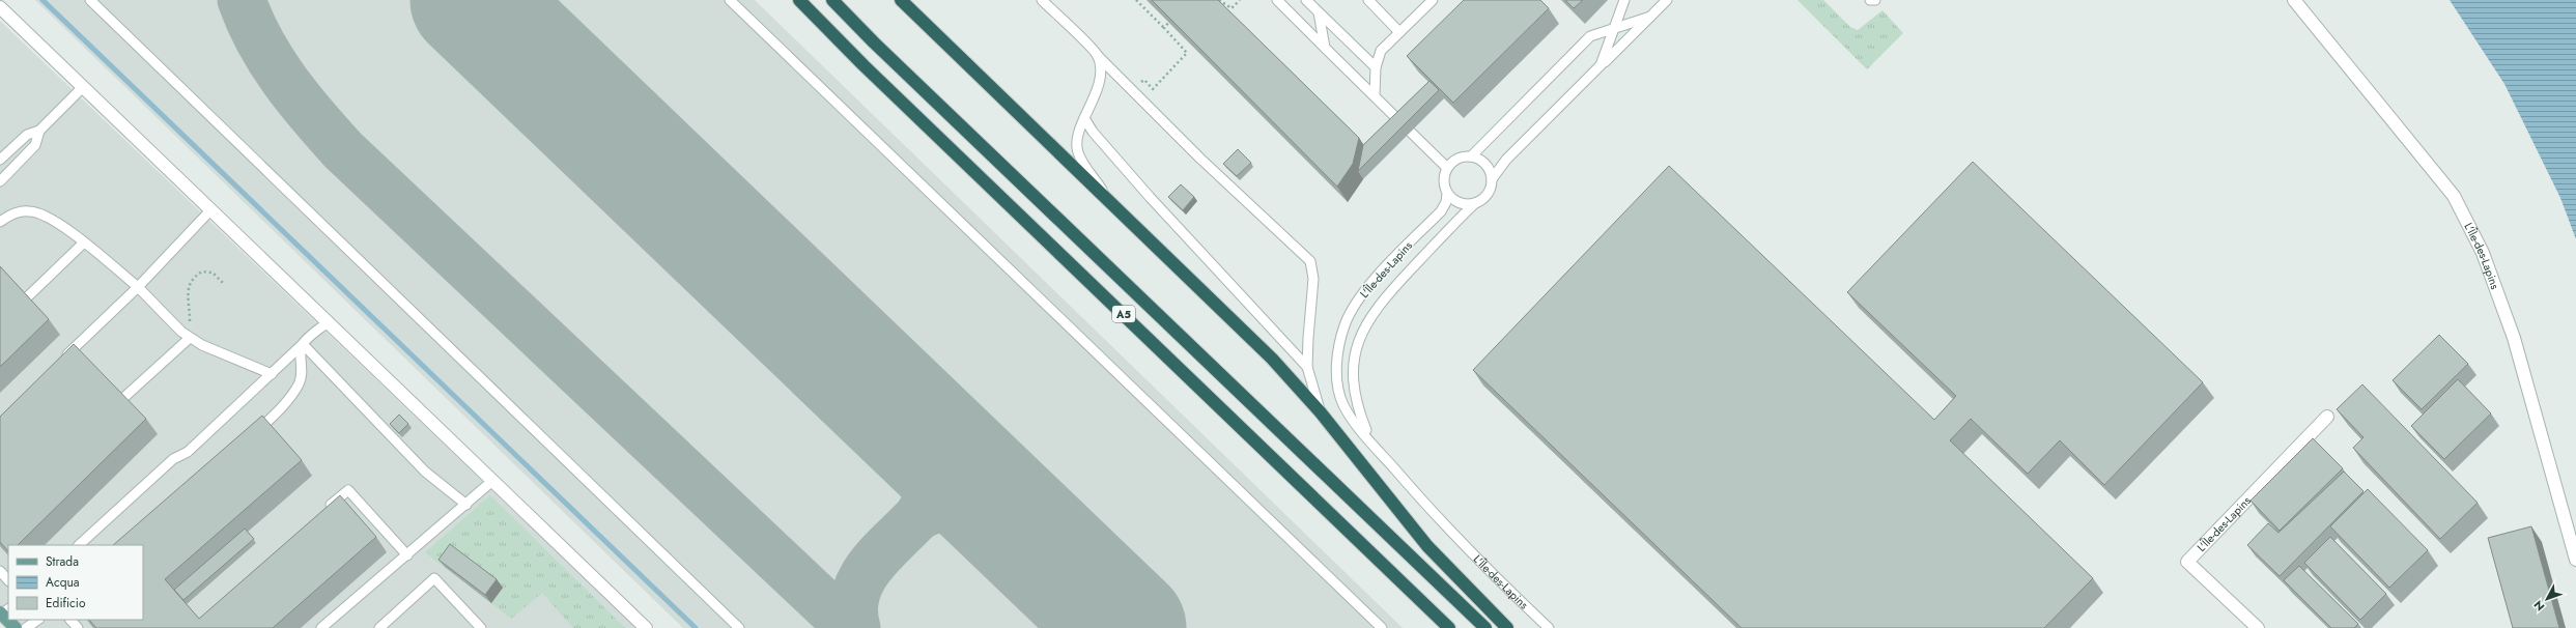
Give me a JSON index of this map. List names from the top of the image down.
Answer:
{
  "streets": {
    "highway": ["A5"],
    "street": ["L'Île-des-Lapins"]
  },
  "legend": ["Strada", "Acqua", "Edificio"],
  "north": "bottom left"
}
